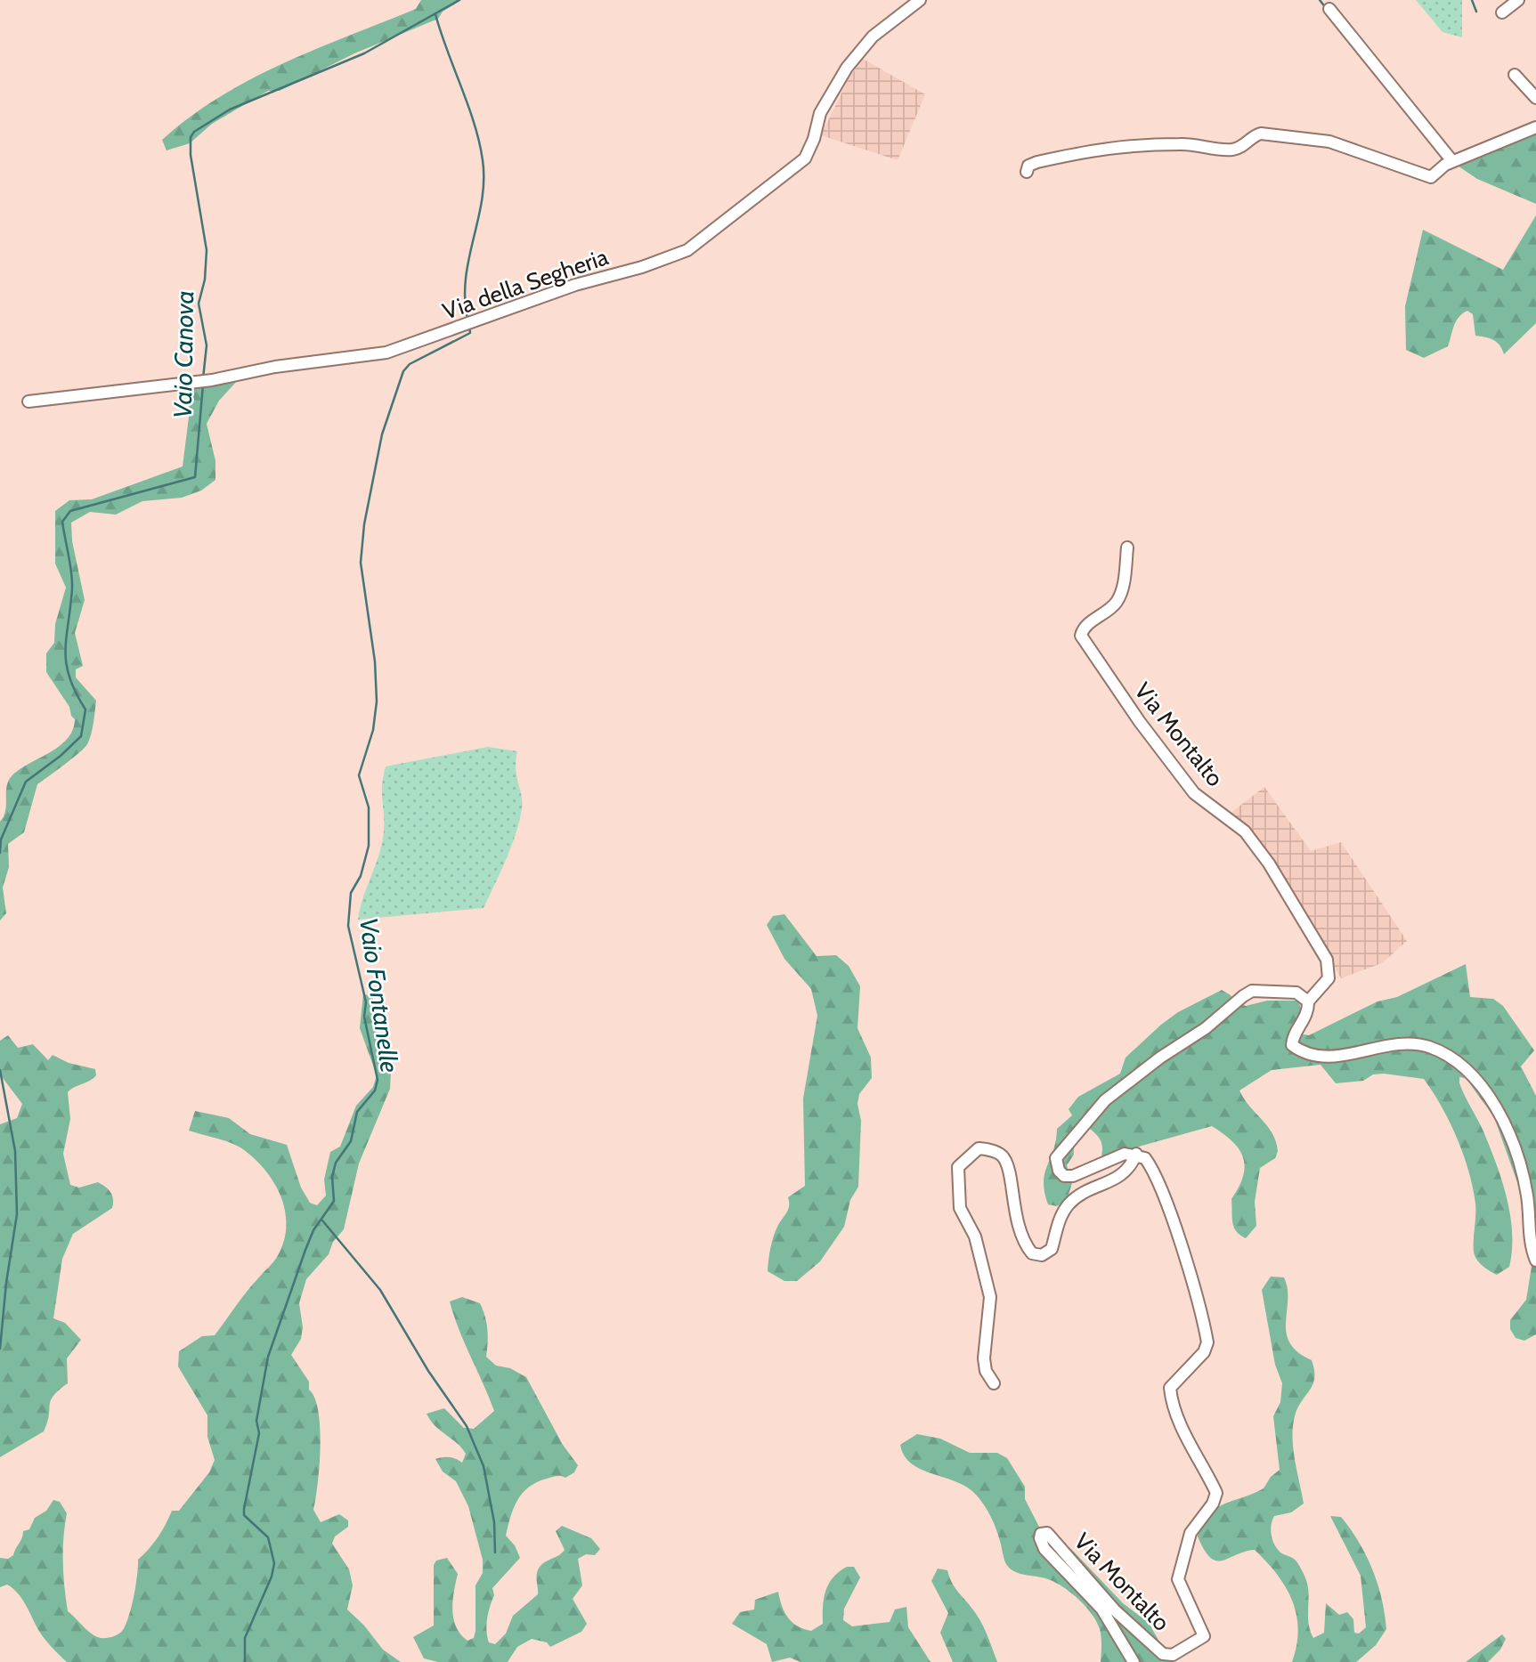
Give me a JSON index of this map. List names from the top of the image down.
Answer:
{
  "streets": {
    "street": ["Via della Segheria", "Via Montalto"]
  },
  "water": ["Vaio Canova", "Vaio Fontanelle"]
}
